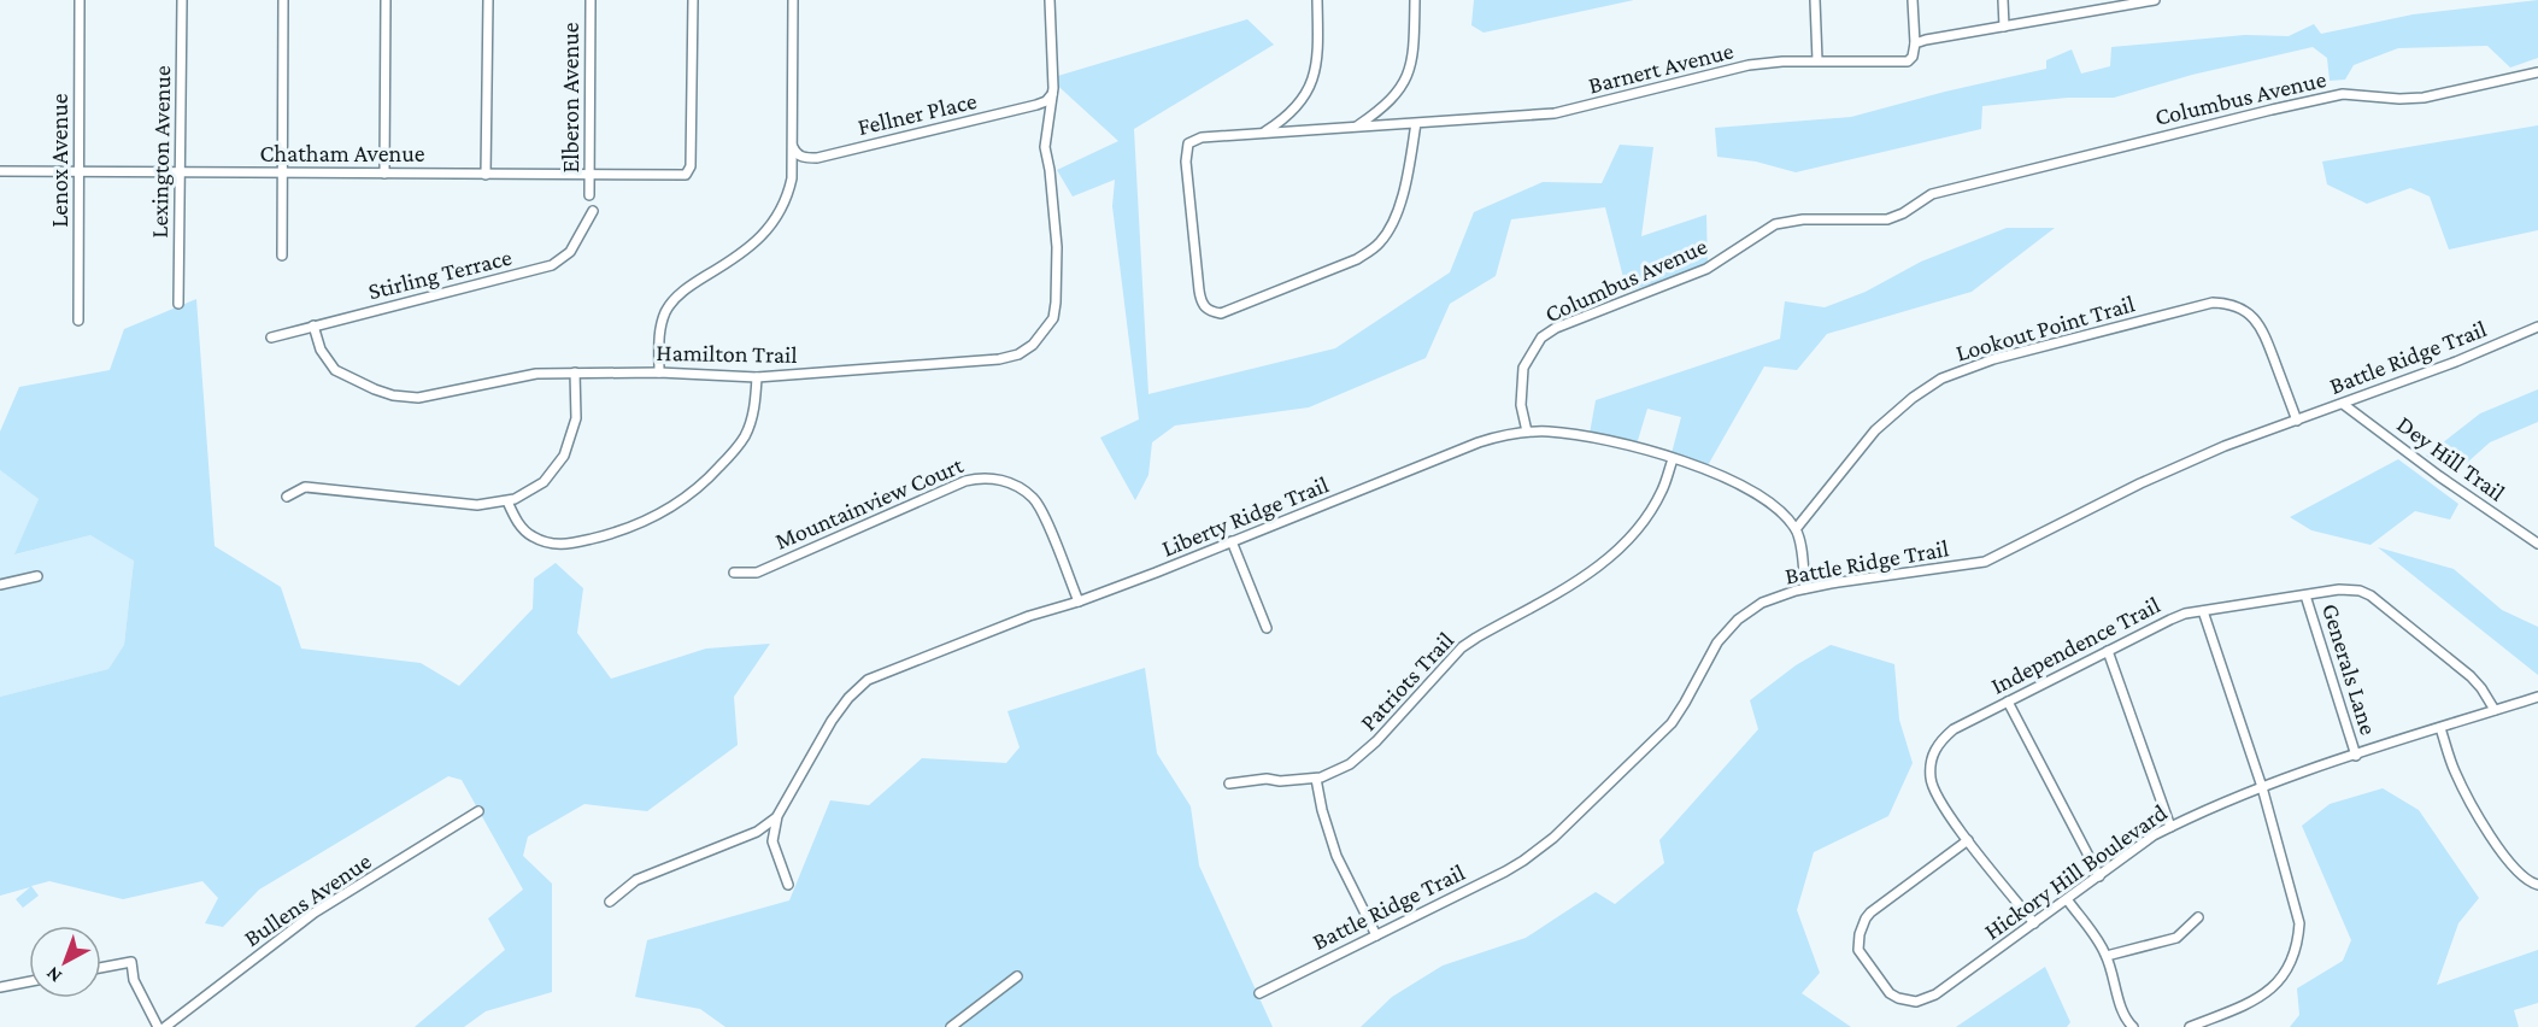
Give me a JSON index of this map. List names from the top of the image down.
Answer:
{
  "streets": {
    "street": [
      "Barnert Avenue",
      "Elberon Avenue",
      "Columbus Avenue",
      "Fellner Place",
      "Lexington Avenue",
      "Chatham Avenue",
      "Lenox Avenue",
      "Stirling Terrace",
      "Lookout Point Trail",
      "Hamilton Trail",
      "Battle Ridge Trail",
      "Dey Hill Trail",
      "Mountainview Court",
      "Liberty Ridge Trail",
      "Independence Trail",
      "Generals Lane",
      "Patriots Trail",
      "Hickory Hill Boulevard",
      "Bullens Avenue"
    ]
  },
  "crossings": [
    ["Elberon Avenue", "Chatham Avenue"],
    ["Columbus Avenue", "Liberty Ridge Trail"],
    ["Fellner Place", "Hamilton Trail"],
    ["Lexington Avenue", "Chatham Avenue"],
    ["Chatham Avenue", "Lenox Avenue"],
    ["Stirling Terrace", "Hamilton Trail"],
    ["Lookout Point Trail", "Battle Ridge Trail"],
    ["Lookout Point Trail", "Liberty Ridge Trail"],
    ["Battle Ridge Trail", "Dey Hill Trail"],
    ["Mountainview Court", "Liberty Ridge Trail"],
    ["Liberty Ridge Trail", "Patriots Trail"],
    ["Independence Trail", "Generals Lane"],
    ["Independence Trail", "Hickory Hill Boulevard"],
    ["Generals Lane", "Hickory Hill Boulevard"]
  ],
  "north": "bottom left"
}
